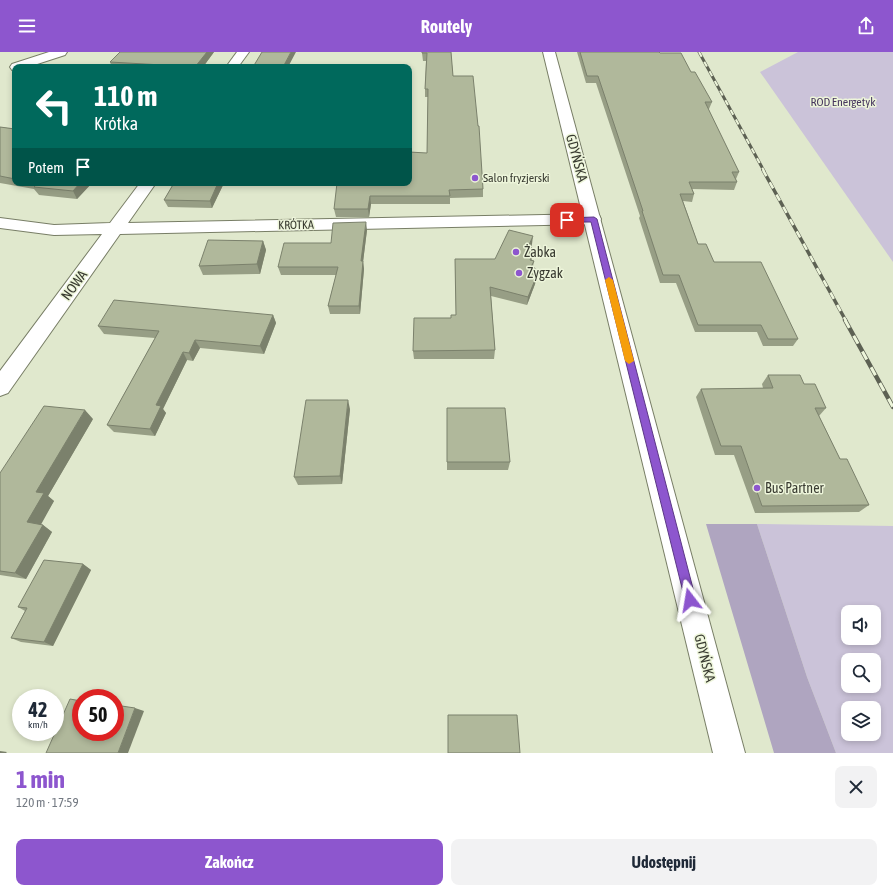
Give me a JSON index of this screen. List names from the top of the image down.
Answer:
{
  "streets": {
    "street": ["GDYŃSKA", "KRÓTKA", "NOWA"]
  },
  "crossings": [
    ["GDYŃSKA", "KRÓTKA"],
    ["KRÓTKA", "NOWA"]
  ],
  "parks": ["ROD Energetyk"],
  "places": [
    "Salon fryzjerski",
    "Żabka",
    "Zygzak",
    "Bus Partner"
  ],
  "page": {
    "header": "Routely",
    "turn": ["110 m", "Krótka"],
    "then": "Potem",
    "speed": "42 km/h",
    "limit": "50",
    "heading": ["1 min", "120 m · 17:59"],
    "buttons": ["Zakończ", "Udostępnij"]
  }
}
